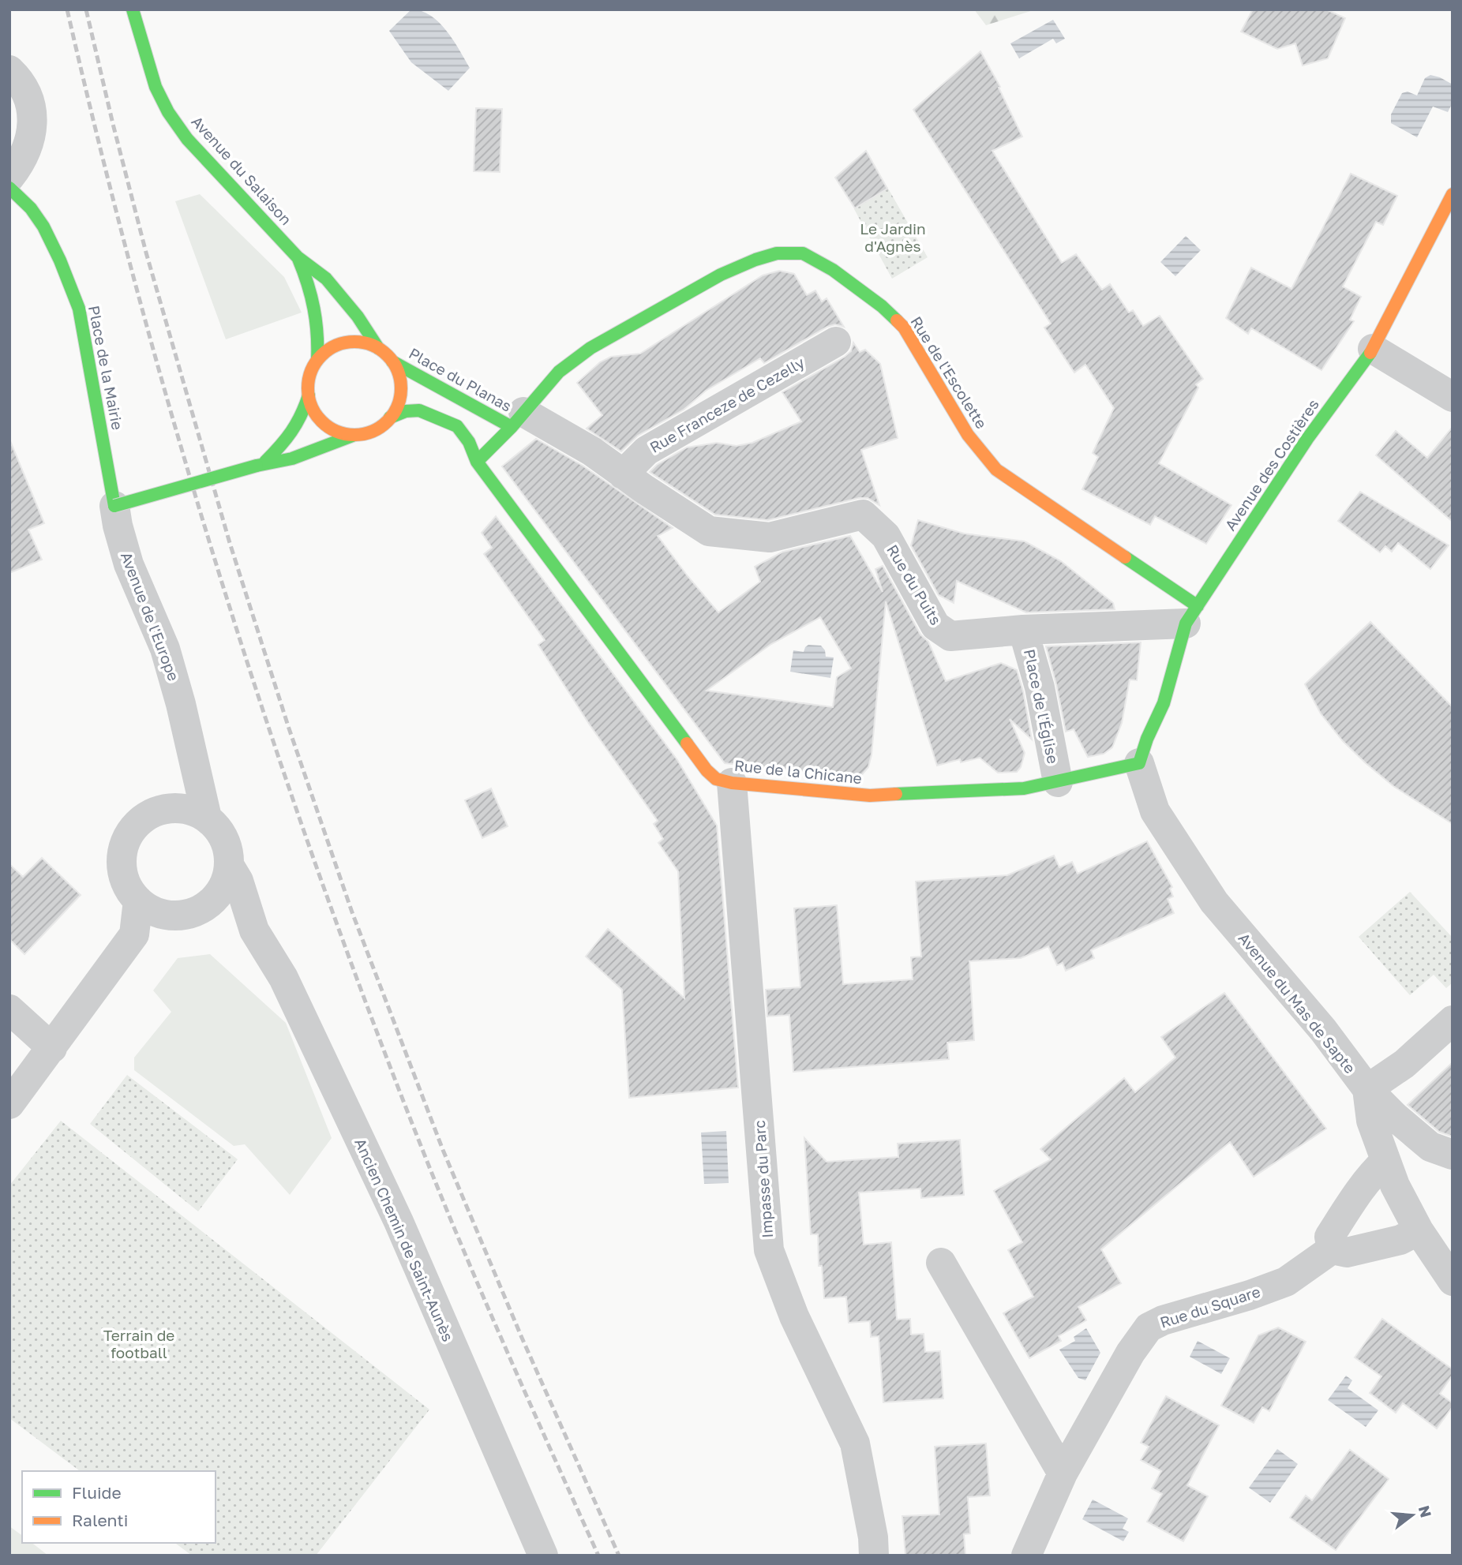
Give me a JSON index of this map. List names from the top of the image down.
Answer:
{
  "streets": {
    "street": [
      "Avenue du Salaison",
      "Place de la Mairie",
      "Rue de l'Escolette",
      "Place du Planas",
      "Rue Franceze de Cezelly",
      "Avenue des Costières",
      "Rue du Puits",
      "Avenue de l'Europe",
      "Place de l'Église",
      "Rue de la Chicane",
      "Avenue du Mas de Sapte",
      "Impasse du Parc",
      "Ancien Chemin de Saint-Aunès",
      "Rue du Square"
    ]
  },
  "crossings": [
    ["Avenue du Salaison", "Place du Planas"],
    ["Place de la Mairie", "Avenue de l'Europe"],
    ["Rue de l'Escolette", "Place du Planas"],
    ["Rue de l'Escolette", "Avenue des Costières"],
    ["Rue de l'Escolette", "Rue du Puits"],
    ["Place du Planas", "Rue du Puits"],
    ["Place du Planas", "Rue de la Chicane"],
    ["Rue Franceze de Cezelly", "Rue du Puits"],
    ["Avenue des Costières", "Rue du Puits"],
    ["Avenue des Costières", "Rue de la Chicane"],
    ["Avenue des Costières", "Avenue du Mas de Sapte"],
    ["Rue du Puits", "Place de l'Église"],
    ["Avenue de l'Europe", "Ancien Chemin de Saint-Aunès"],
    ["Place de l'Église", "Rue de la Chicane"],
    ["Rue de la Chicane", "Avenue du Mas de Sapte"],
    ["Rue de la Chicane", "Impasse du Parc"]
  ],
  "parks": ["Le Jardin d'Agnès", "Terrain de football"],
  "legend": ["Fluide", "Ralenti"],
  "north": "right"
}
